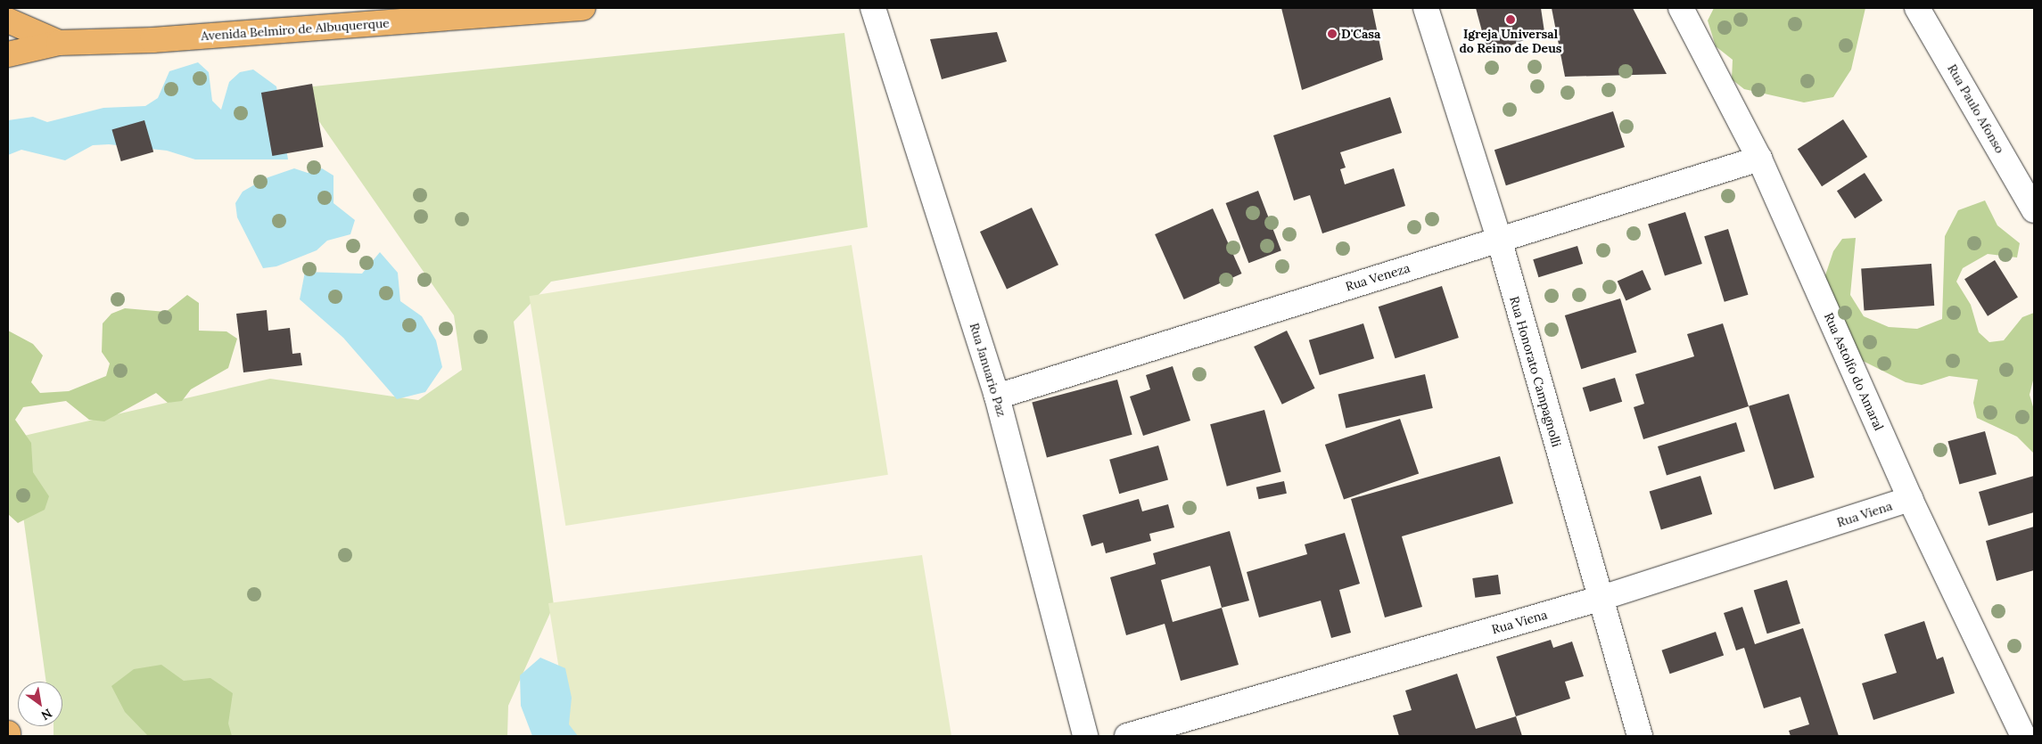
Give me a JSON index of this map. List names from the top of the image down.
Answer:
{
  "streets": {
    "main road": ["Avenida Belmiro de Albuquerque"],
    "street": [
      "Rua Paulo Afonso",
      "Rua Veneza",
      "Rua Januario Paz",
      "Rua Honorato Campagnolli",
      "Rua Astolfo do Amaral",
      "Rua Viena"
    ]
  },
  "crossings": [
    ["Rua Veneza", "Rua Januario Paz"],
    ["Rua Veneza", "Rua Honorato Campagnolli"],
    ["Rua Veneza", "Rua Astolfo do Amaral"],
    ["Rua Honorato Campagnolli", "Rua Viena"],
    ["Rua Astolfo do Amaral", "Rua Viena"]
  ],
  "places": ["Igreja Universal do Reino de Deus", "D'Casa"],
  "north": "bottom right"
}
